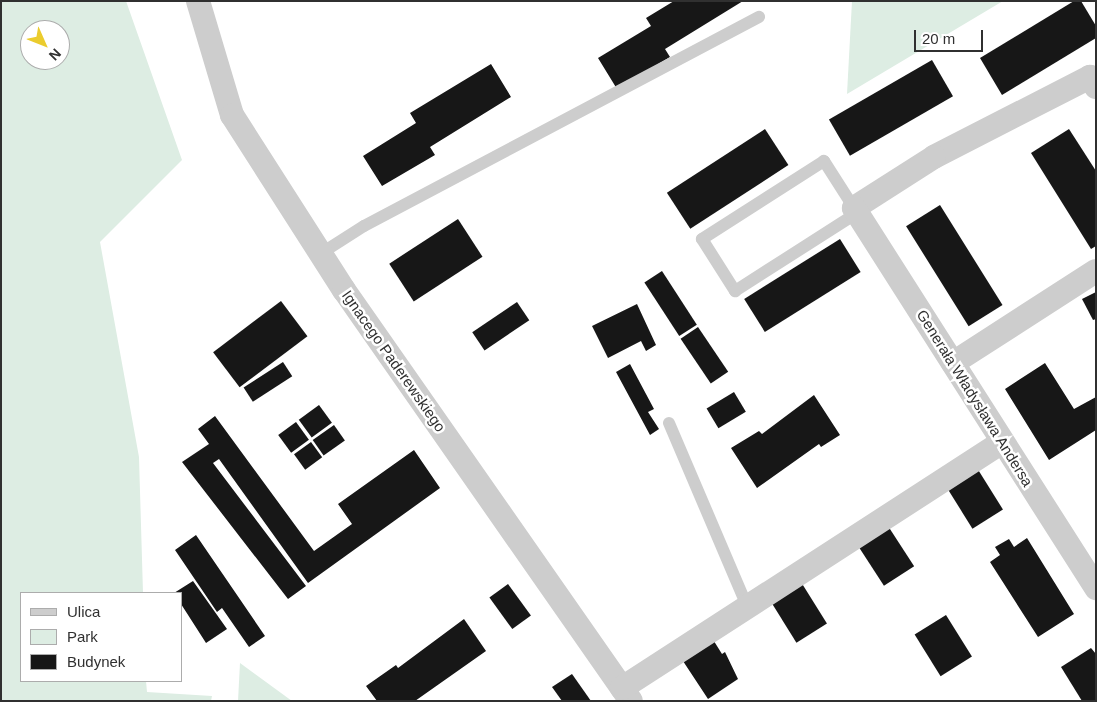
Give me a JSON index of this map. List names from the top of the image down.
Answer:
{
  "streets": {
    "street": ["Ignacego Paderewskiego", "Generała Władysława Andersa"]
  },
  "legend": ["Ulica", "Park", "Budynek"],
  "scale_bar": "20 m",
  "north": "bottom right"
}
